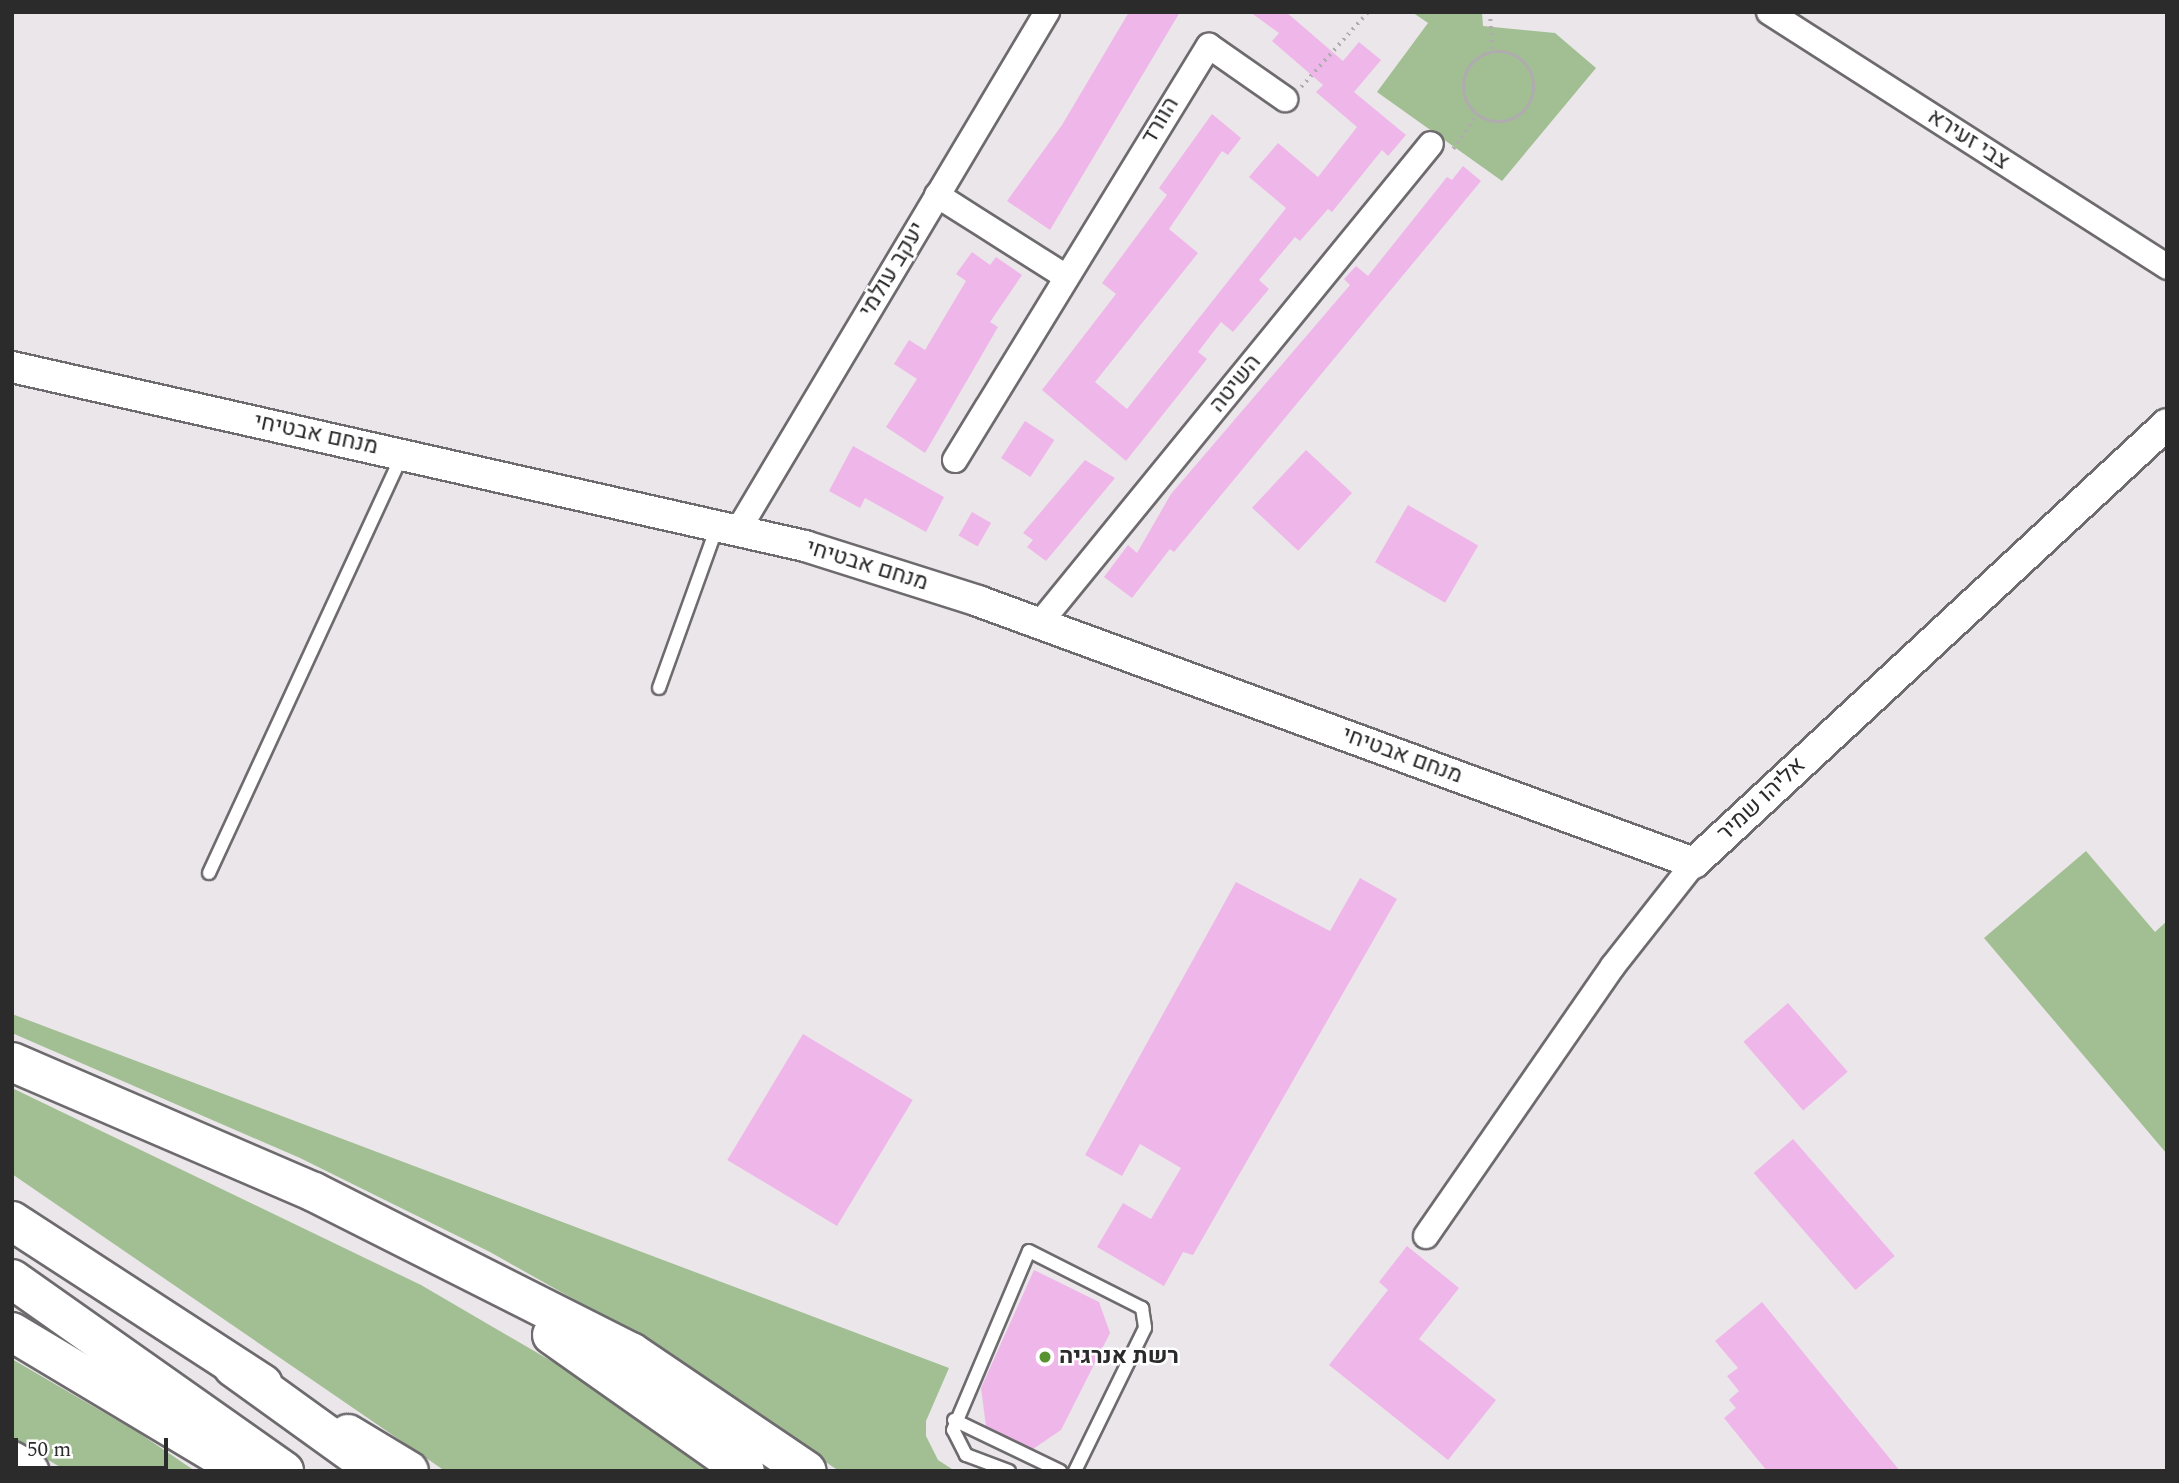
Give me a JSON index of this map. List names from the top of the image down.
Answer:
{
  "streets": {
    "street": [
      "הוורד",
      "צבי זעירא",
      "יעקב עולמי",
      "השיטה",
      "מנחם אבטיחי",
      "אליהו שמיר"
    ]
  },
  "crossings": [
    ["יעקב עולמי", "מנחם אבטיחי"],
    ["השיטה", "מנחם אבטיחי"],
    ["מנחם אבטיחי", "אליהו שמיר"]
  ],
  "places": ["רשת אנרגיה"],
  "scale_bar": "50 m"
}
